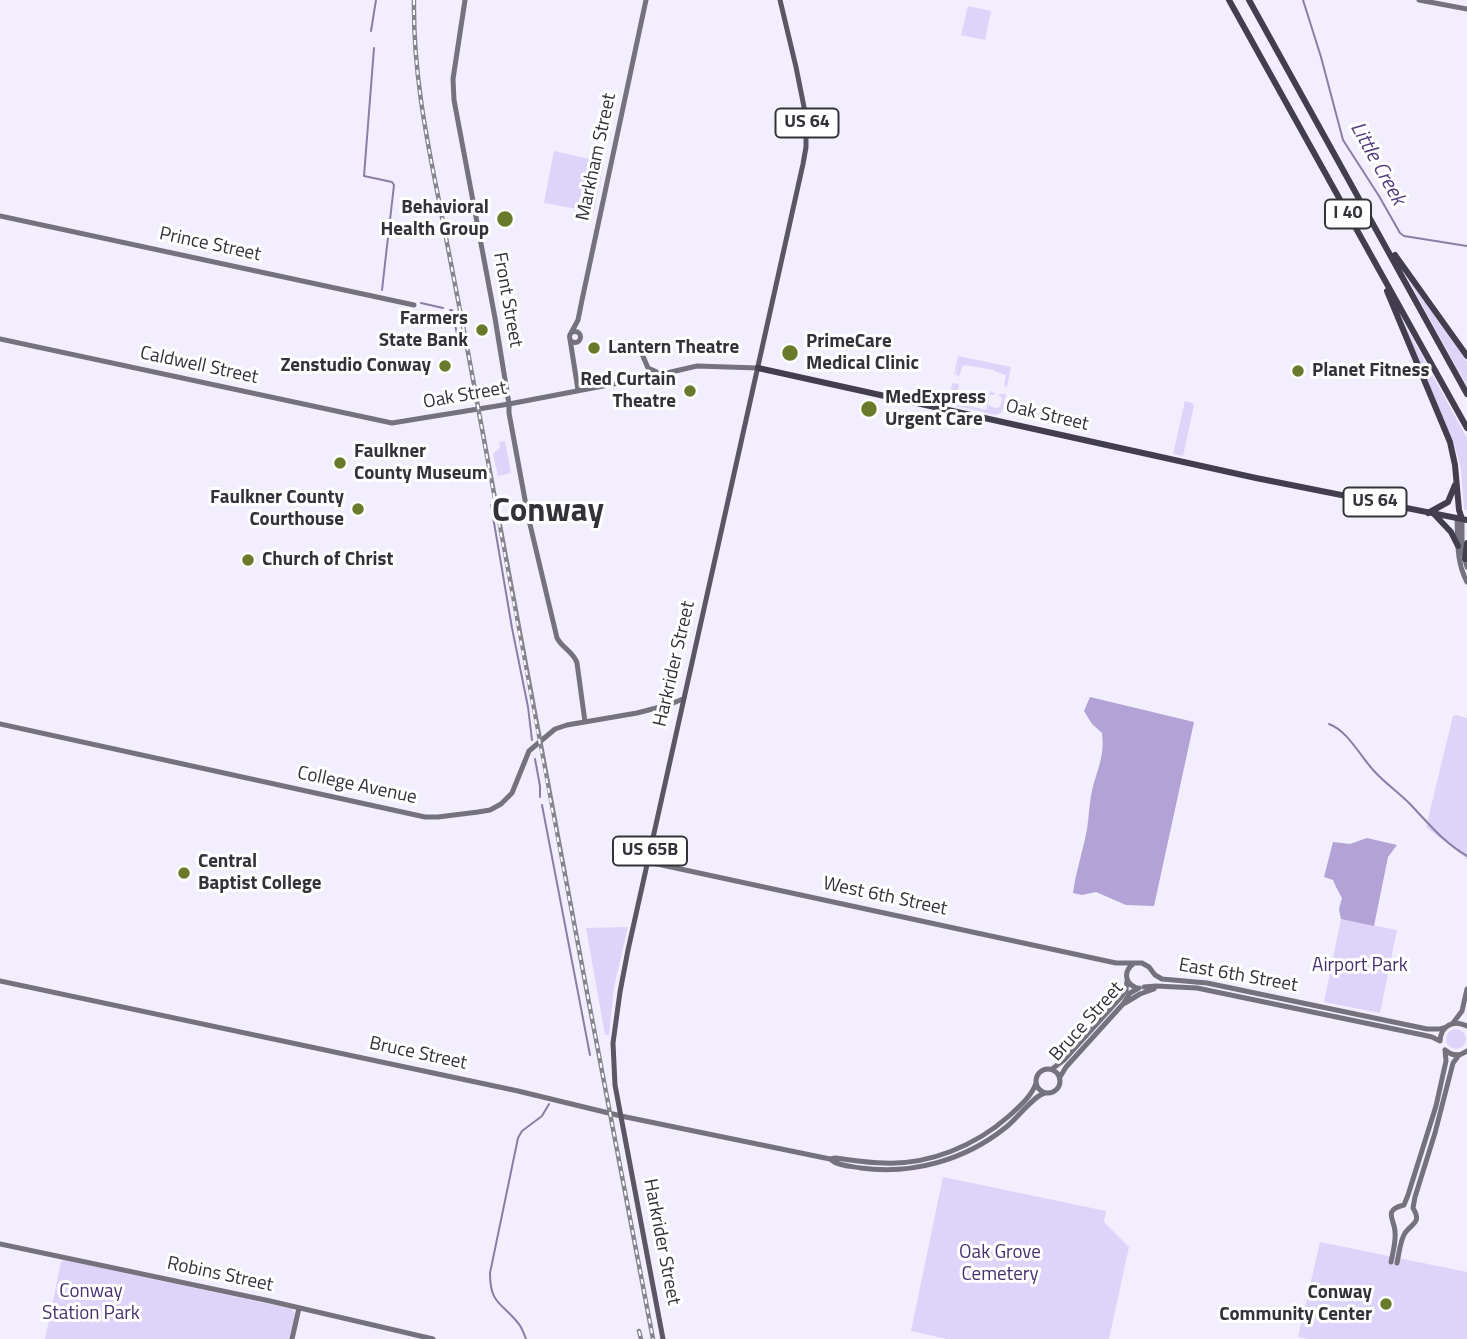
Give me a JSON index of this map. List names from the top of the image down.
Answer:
{
  "streets": {
    "highway": ["US 64", "I 40", "Oak Street"],
    "main road": ["Harkrider Street", "US 65B"],
    "street": [
      "Markham Street",
      "Prince Street",
      "Front Street",
      "Caldwell Street",
      "College Avenue",
      "West 6th Street",
      "East 6th Street",
      "Bruce Street",
      "Robins Street"
    ]
  },
  "crossings": [
    ["US 64", "Oak Street"],
    ["Front Street", "Oak Street"],
    ["Front Street", "College Avenue"],
    ["Caldwell Street", "Oak Street"],
    ["Oak Street", "Harkrider Street"],
    ["Harkrider Street", "College Avenue"],
    ["Harkrider Street", "West 6th Street"],
    ["Harkrider Street", "Bruce Street"],
    ["West 6th Street", "East 6th Street"],
    ["West 6th Street", "Bruce Street"],
    ["East 6th Street", "Bruce Street"]
  ],
  "districts": ["Conway"],
  "water": ["Little Creek"],
  "parks": ["Airport Park", "Oak Grove Cemetery", "Conway Station Park"],
  "places": [
    "Behavioral Health Group",
    "Farmers State Bank",
    "Lantern Theatre",
    "PrimeCare Medical Clinic",
    "Zenstudio Conway",
    "Planet Fitness",
    "Red Curtain Theatre",
    "MedExpress Urgent Care",
    "Faulkner County Museum",
    "Faulkner County Courthouse",
    "Church of Christ",
    "Central Baptist College",
    "Conway Community Center"
  ]
}
